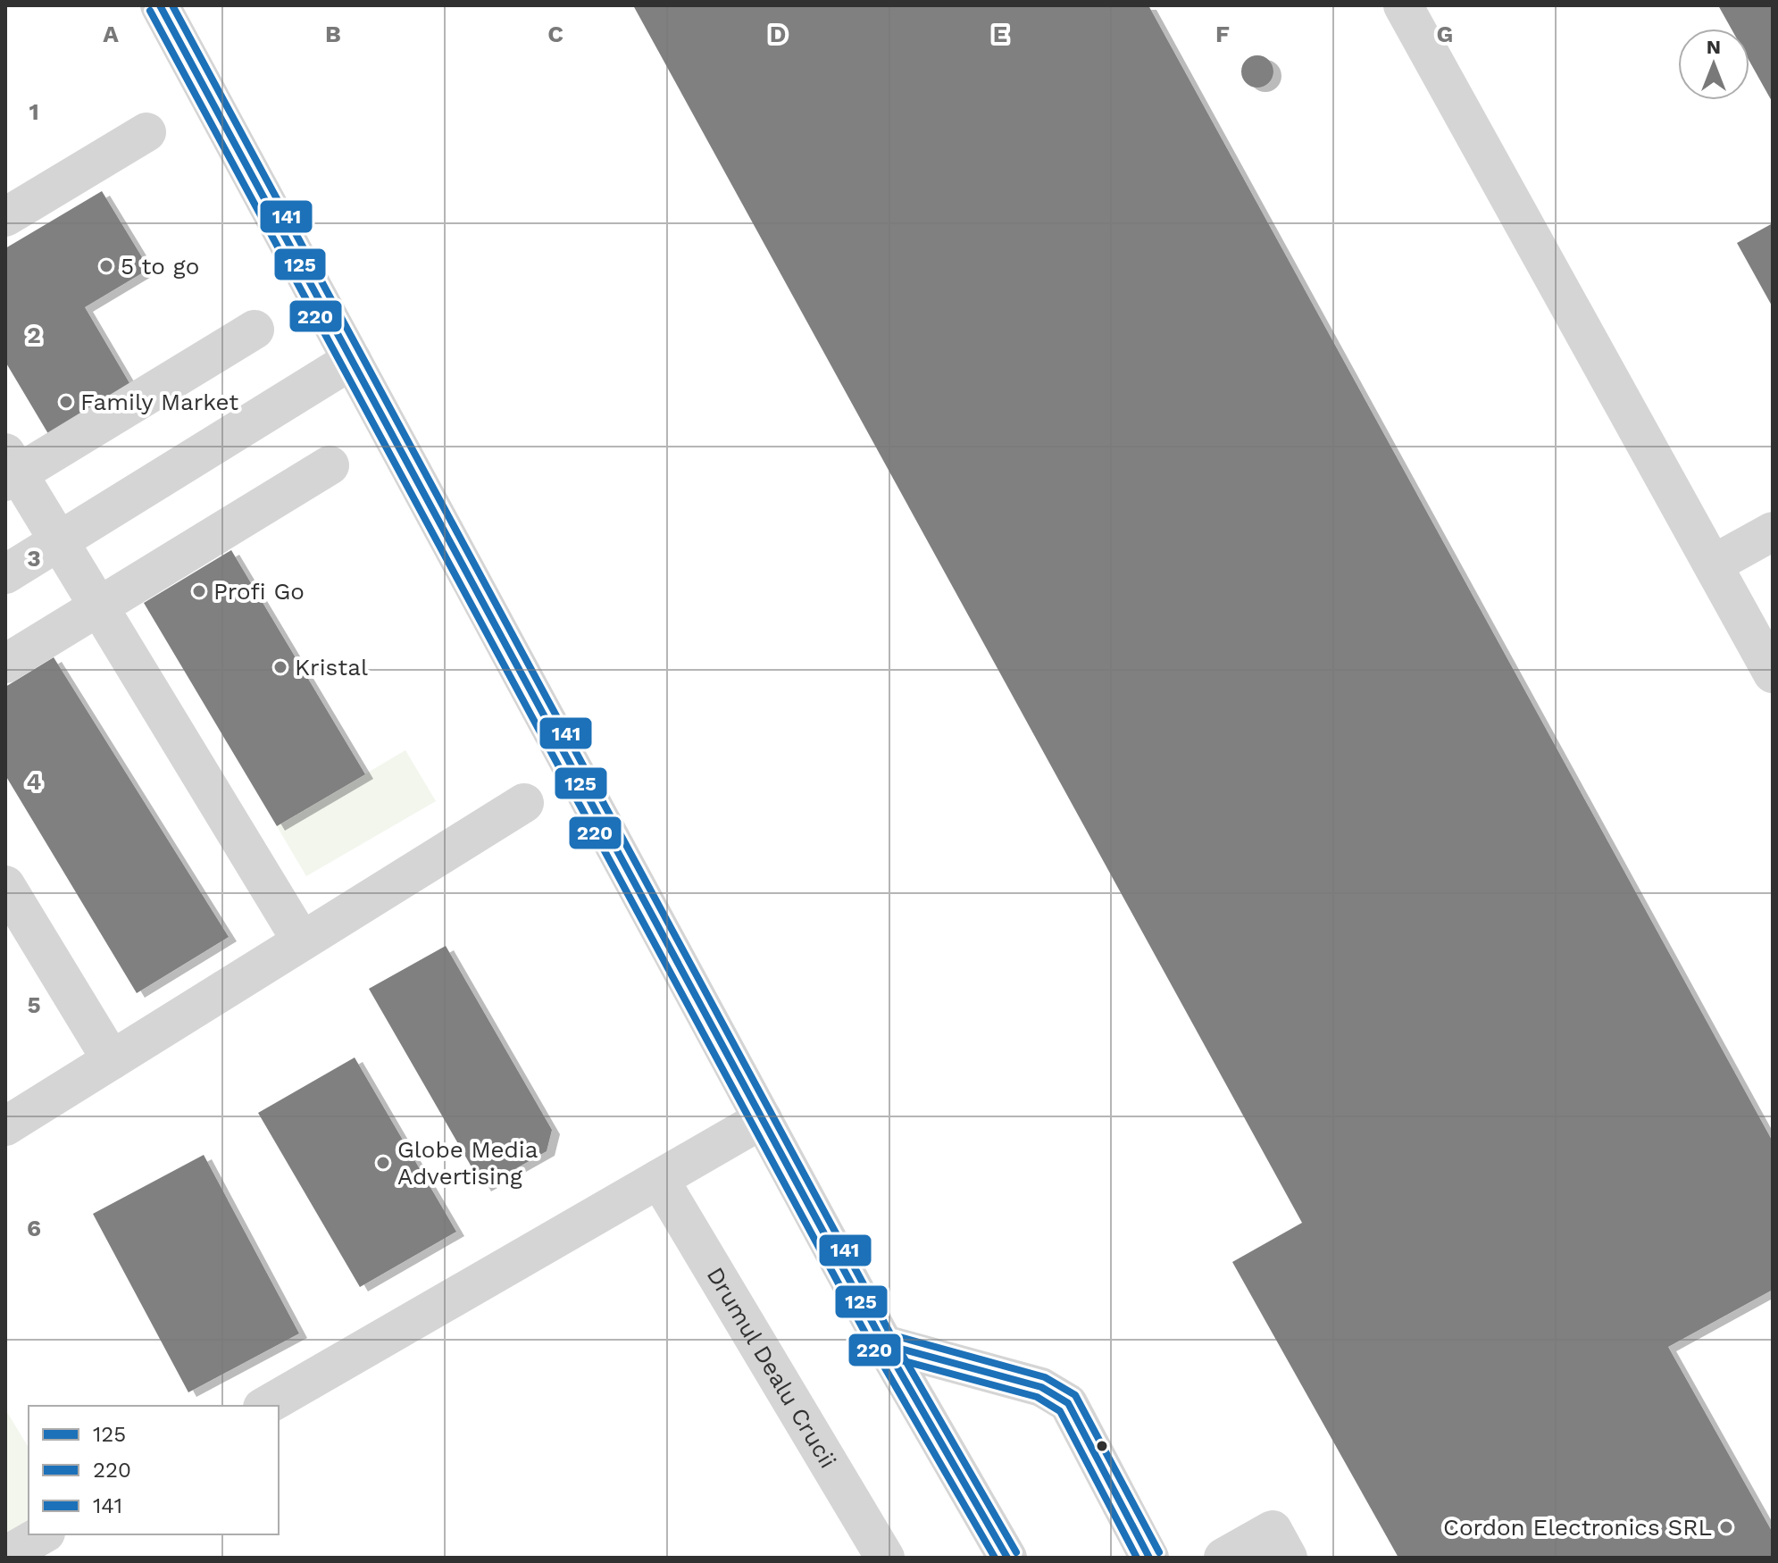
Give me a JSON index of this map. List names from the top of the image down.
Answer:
{
  "streets": {
    "street": ["Drumul Dealu Crucii"]
  },
  "places": [
    "5 to go",
    "Family Market",
    "Profi Go",
    "Kristal",
    "Globe Media Advertising",
    "Cordon Electronics SRL"
  ],
  "lines": ["transit line 125", "transit line 141", "transit line 220"],
  "legend": ["125", "220", "141"],
  "north": "top",
  "grid": {
    "columns": [
      "A",
      "B",
      "C",
      "D",
      "E",
      "F",
      "G"
    ],
    "rows": [
      "1",
      "2",
      "3",
      "4",
      "5",
      "6"
    ]
  }
}
